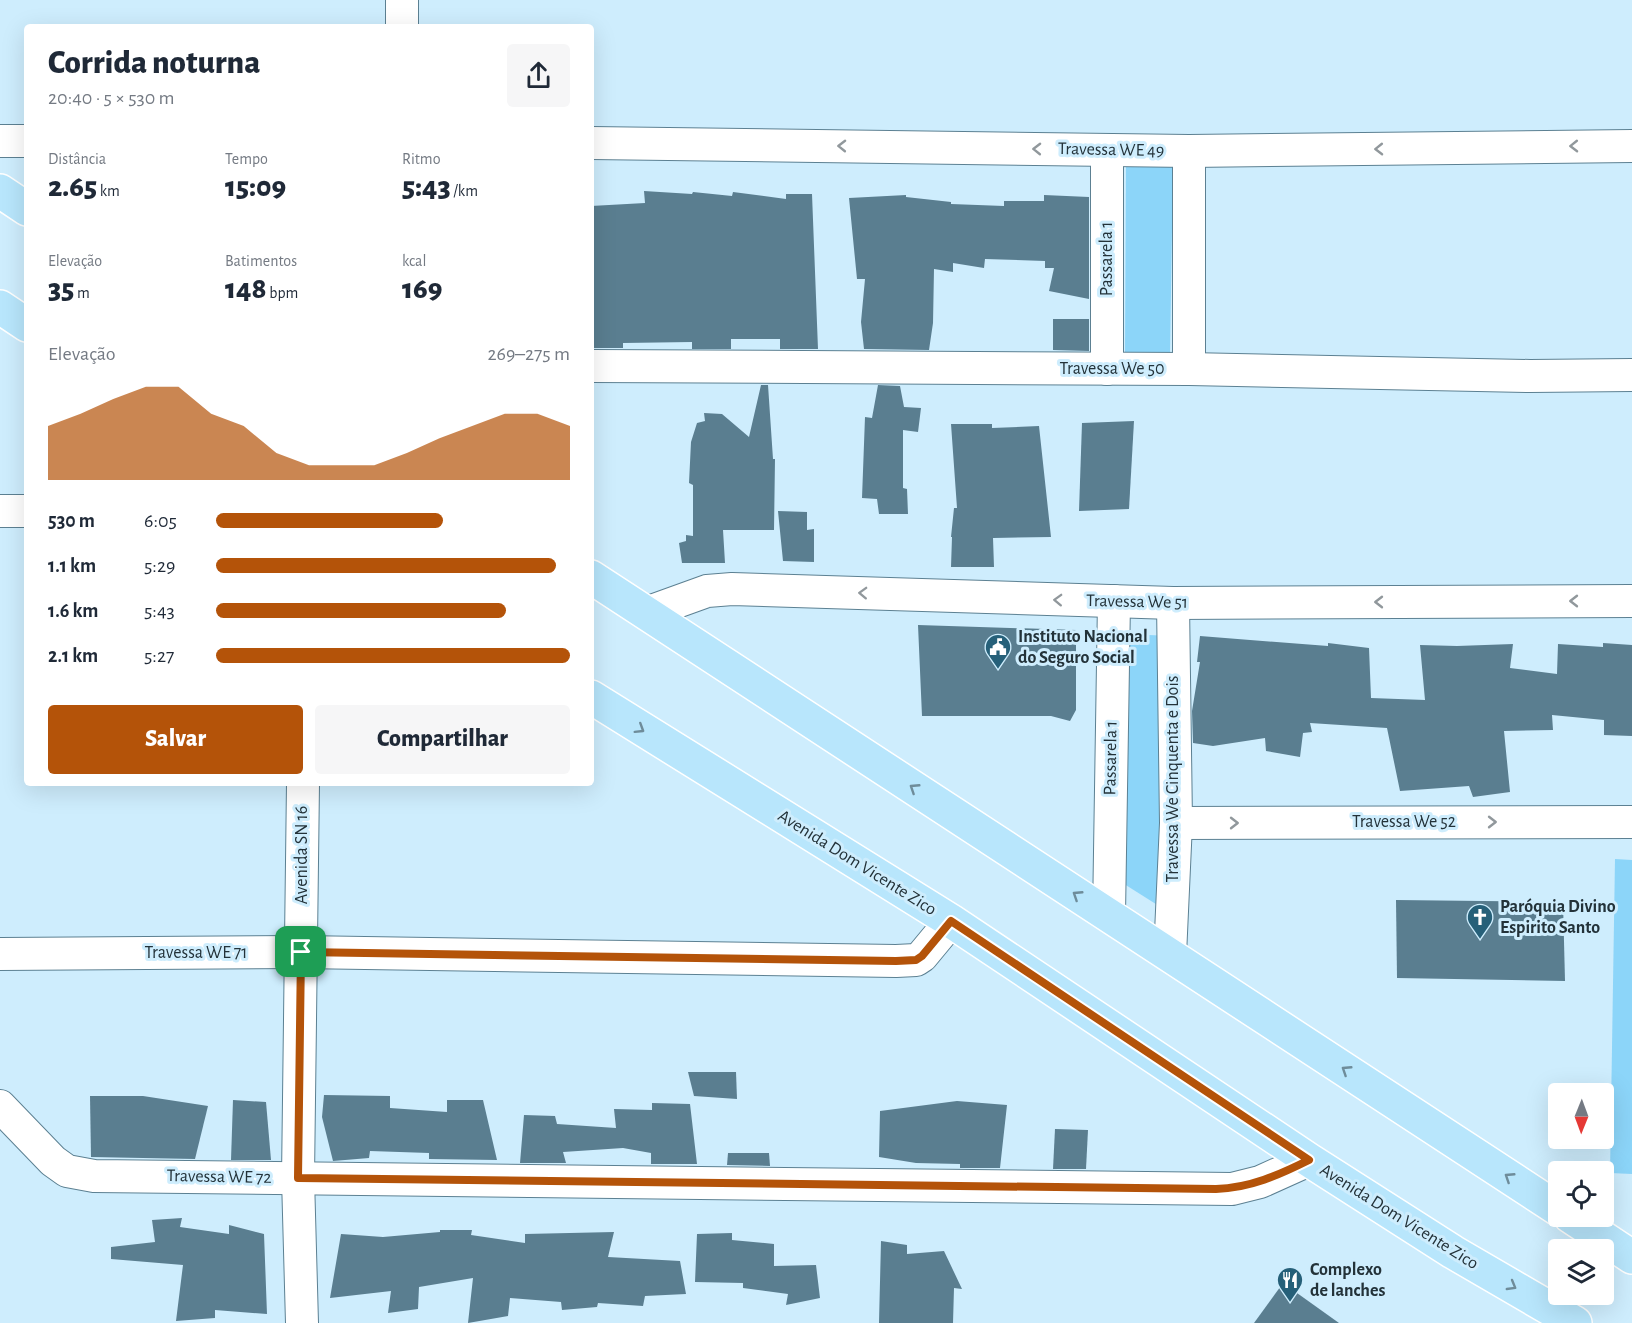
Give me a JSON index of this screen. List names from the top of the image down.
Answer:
{
  "streets": {
    "main road": ["Avenida Dom Vicente Zico"],
    "street": [
      "Travessa WE 49",
      "Passarela 1",
      "Travessa We 50",
      "Travessa We 51",
      "Travessa We Cinquenta e Dois",
      "Travessa We 52",
      "Avenida SN 16",
      "Travessa WE 71",
      "Travessa WE 72"
    ]
  },
  "crossings": [
    ["Travessa WE 49", "Passarela 1"],
    ["Passarela 1", "Travessa We 50"],
    ["Passarela 1", "Travessa We 51"],
    ["Travessa We 51", "Travessa We Cinquenta e Dois"],
    ["Travessa We Cinquenta e Dois", "Travessa We 52"],
    ["Avenida SN 16", "Travessa WE 71"],
    ["Avenida SN 16", "Travessa WE 72"],
    ["Avenida Dom Vicente Zico", "Travessa WE 71"],
    ["Avenida Dom Vicente Zico", "Travessa WE 72"]
  ],
  "one_way": ["Travessa WE 49", "Travessa We 51", "Travessa We 52"],
  "places": {
    "public building": ["Instituto Nacional do Seguro Social"],
    "church": ["Paróquia Divino Espirito Santo"],
    "restaurant": ["Complexo de lanches"]
  },
  "north": "bottom",
  "page": {
    "heading": ["Corrida noturna", "20:40 · 5 × 530 m"],
    "stats": [
      ["Distância", "2.65 km"],
      ["Tempo", "15:09"],
      ["Ritmo", "5:43 /km"],
      ["Elevação", "35 m"],
      ["Batimentos", "148 bpm"],
      ["kcal", "169"]
    ],
    "chart": ["Elevação", "269–275 m"],
    "list": [
      {
        "name": "530 m",
        "note": "6:05"
      },
      {
        "name": "1.1 km",
        "note": "5:29"
      },
      {
        "name": "1.6 km",
        "note": "5:43"
      },
      {
        "name": "2.1 km",
        "note": "5:27"
      }
    ],
    "buttons": ["Salvar", "Compartilhar"]
  }
}
